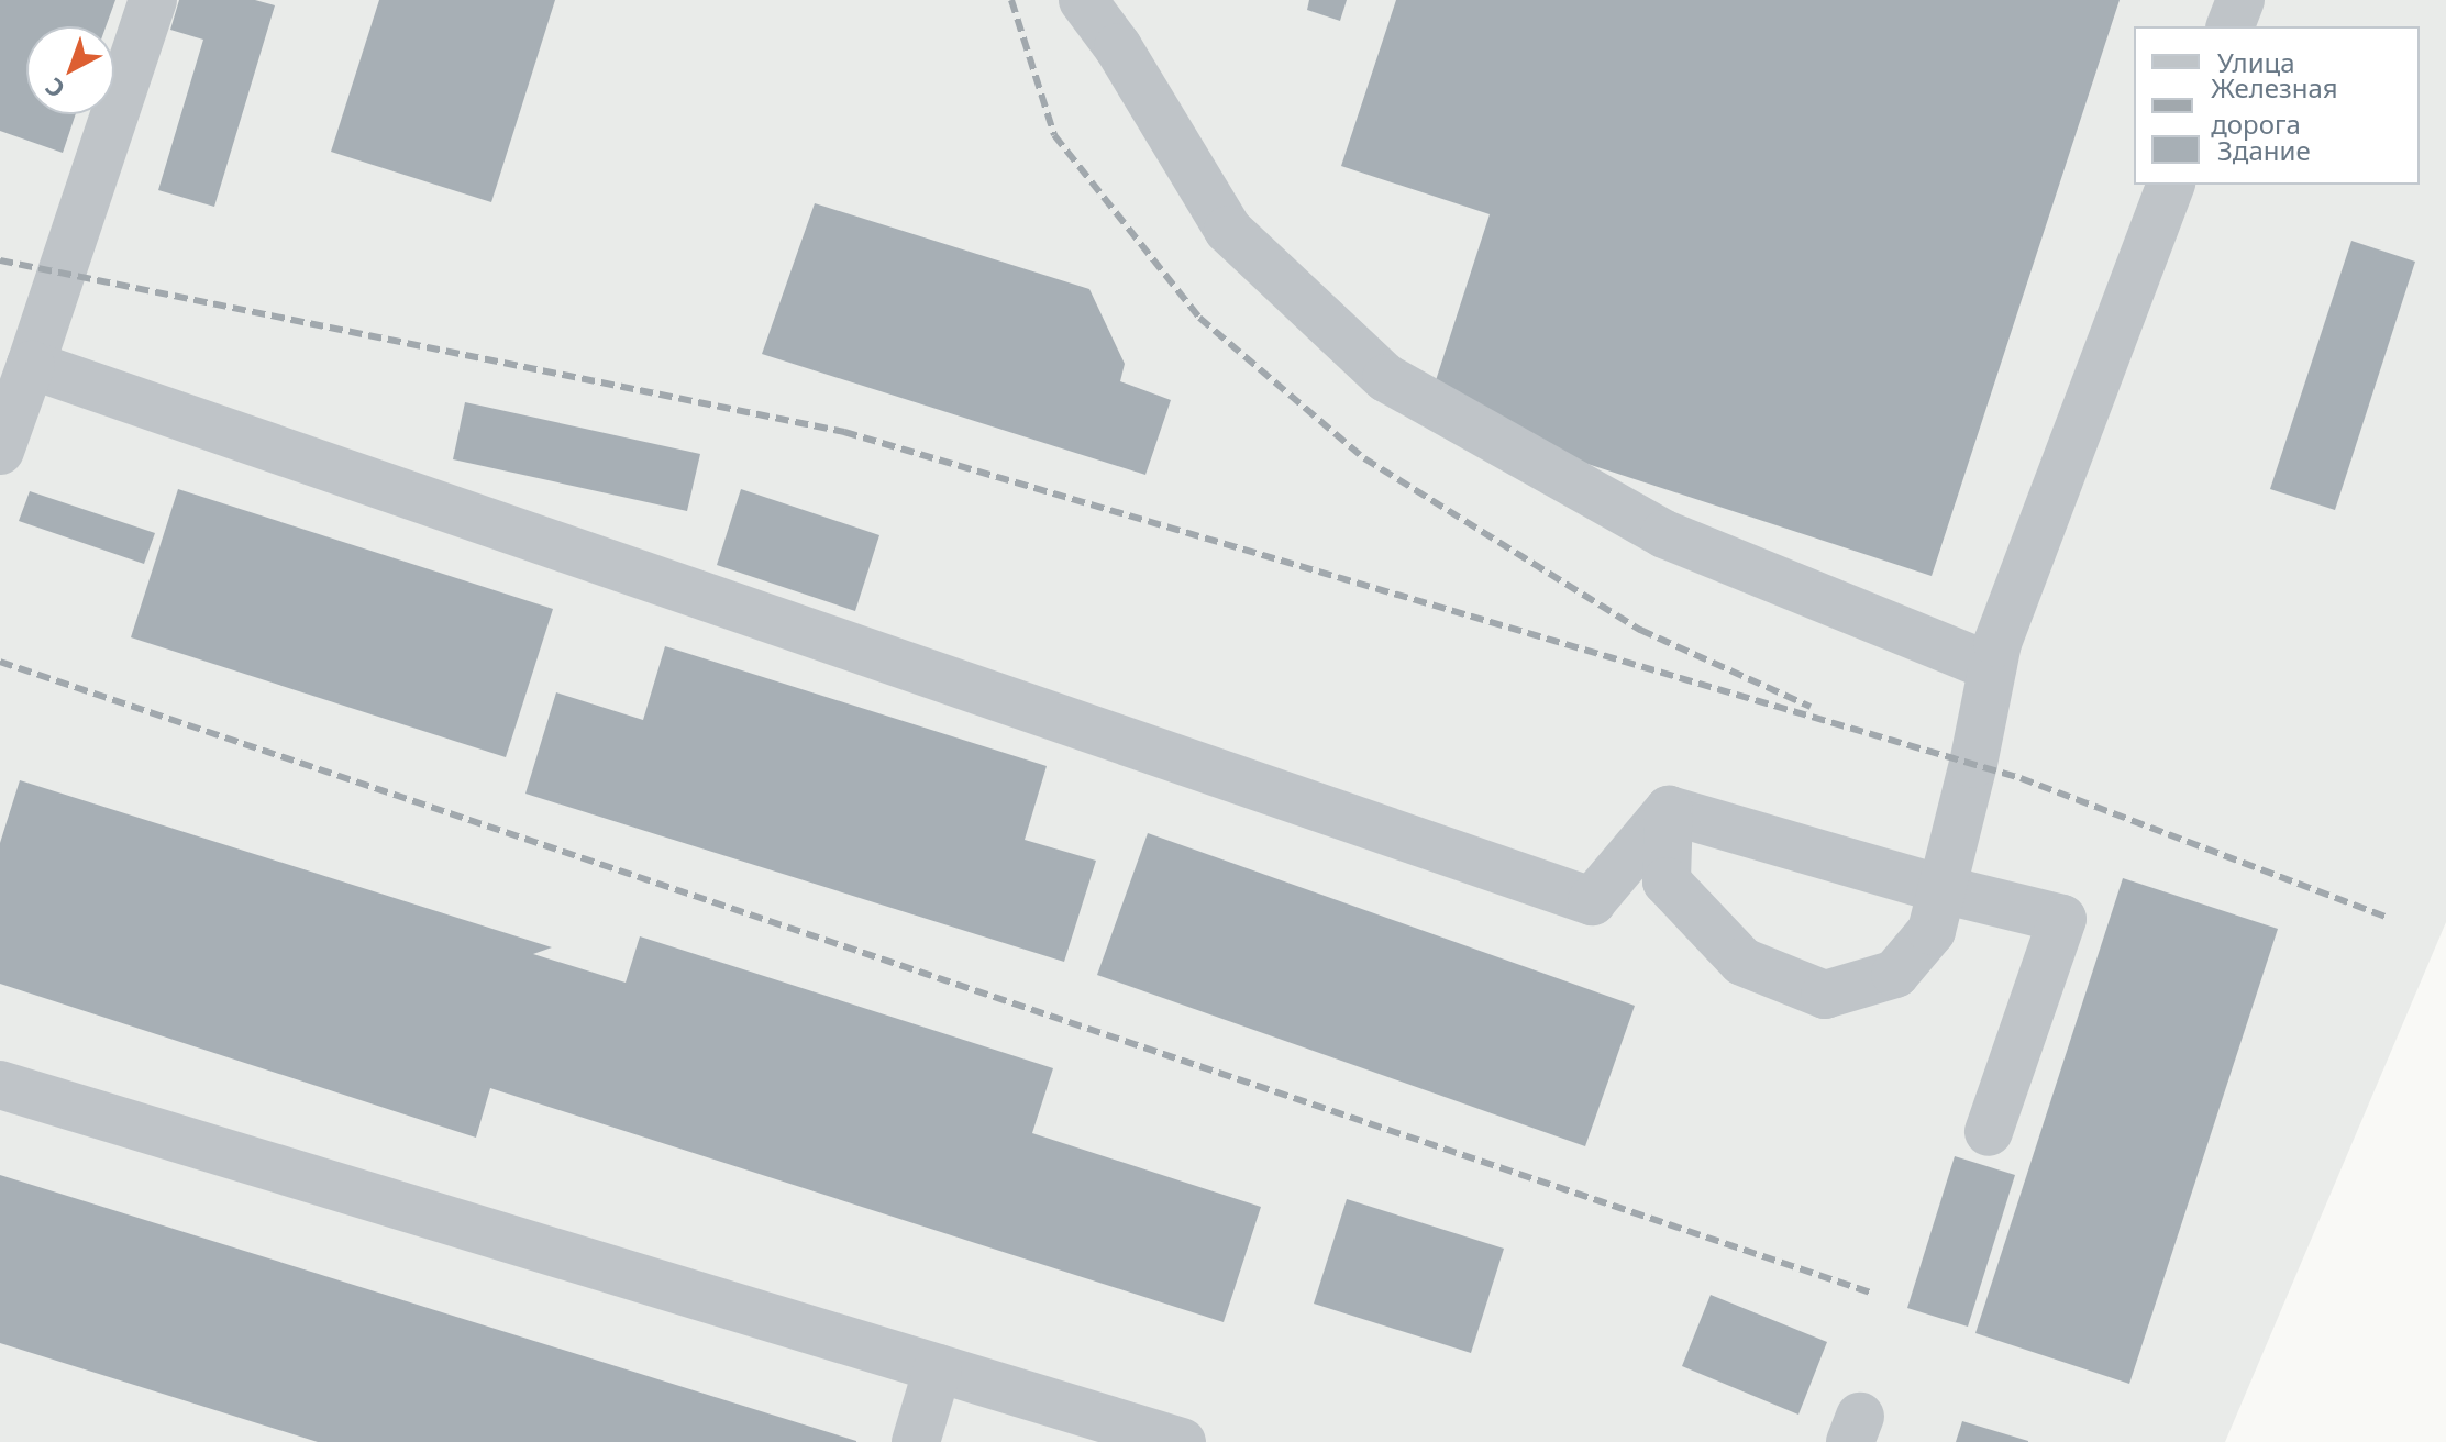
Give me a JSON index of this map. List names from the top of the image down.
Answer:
{
  "legend": ["Улица", "Железная дорога", "Здание"],
  "north": "bottom left"
}
